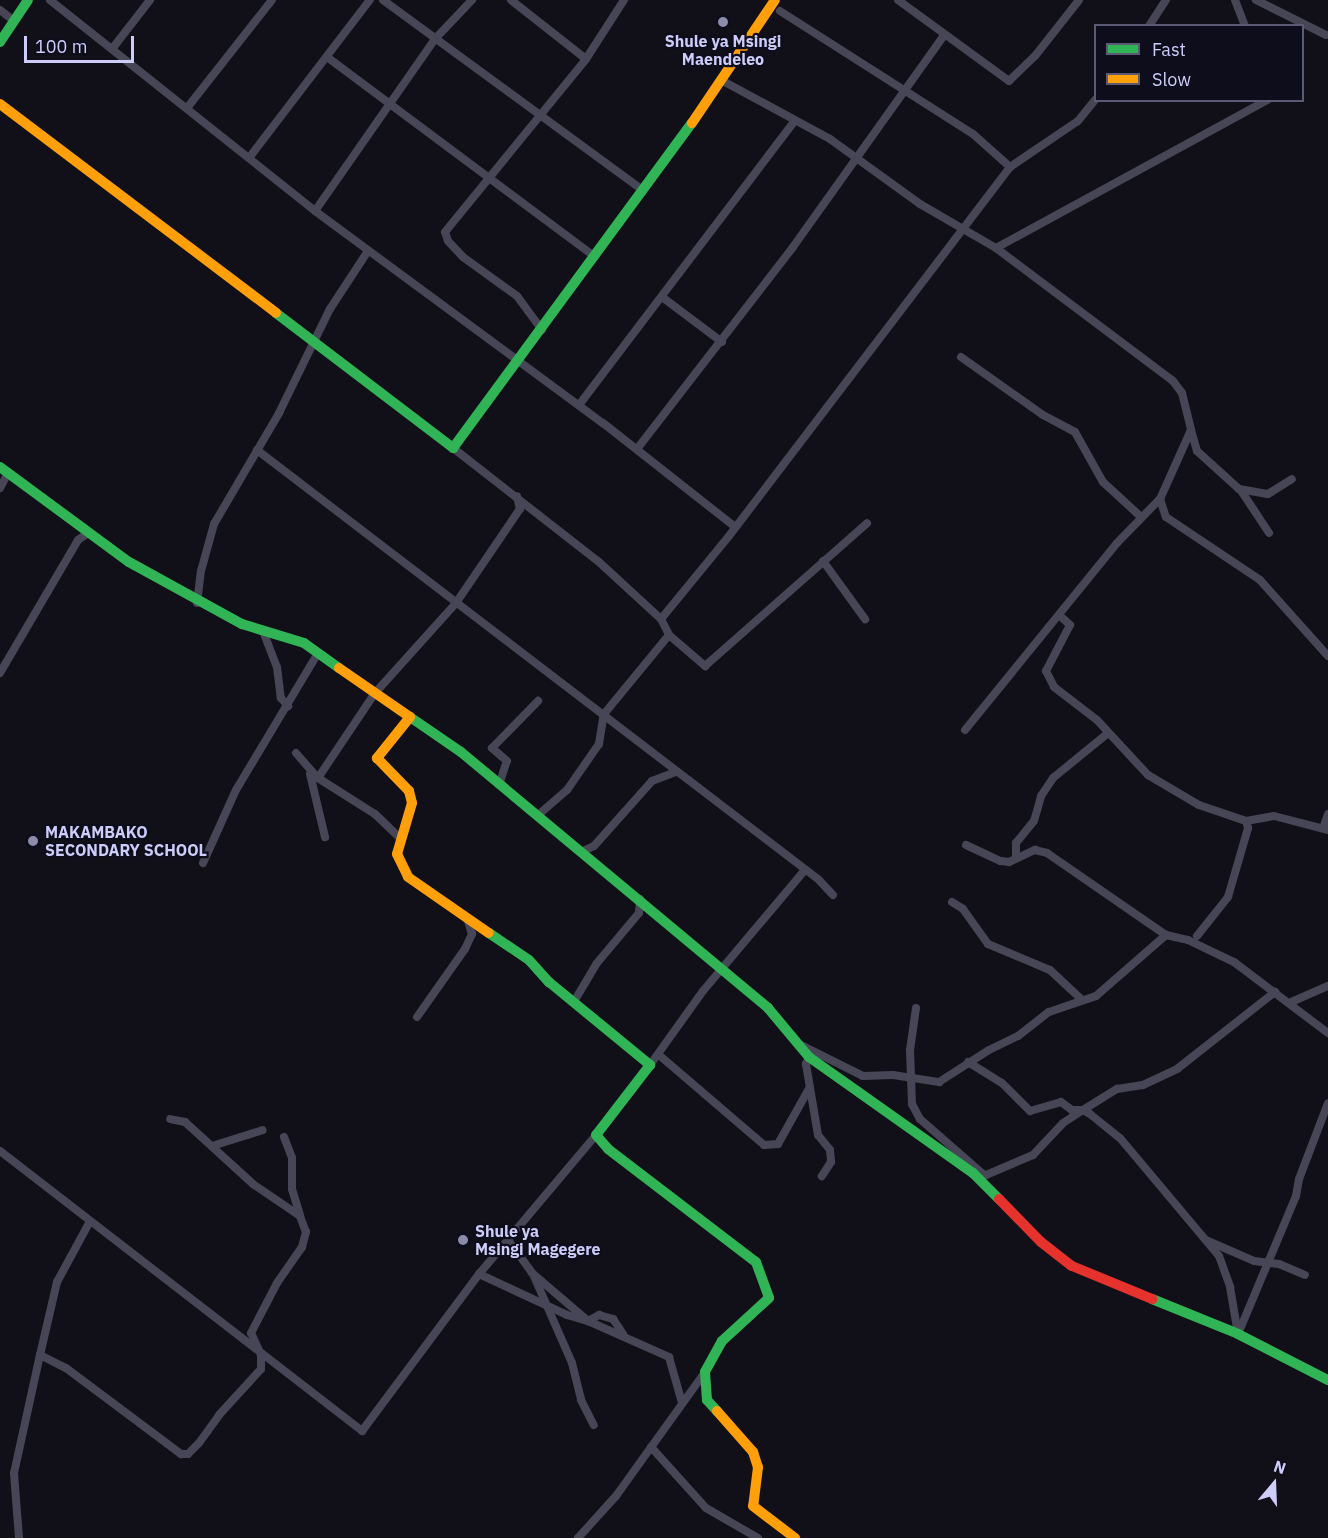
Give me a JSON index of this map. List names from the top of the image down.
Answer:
{
  "places": ["Shule ya Msingi Maendeleo", "MAKAMBAKO SECONDARY SCHOOL", "Shule ya Msingi Magegere"],
  "legend": ["Fast", "Slow"],
  "scale_bar": "100 m",
  "north": "top"
}
